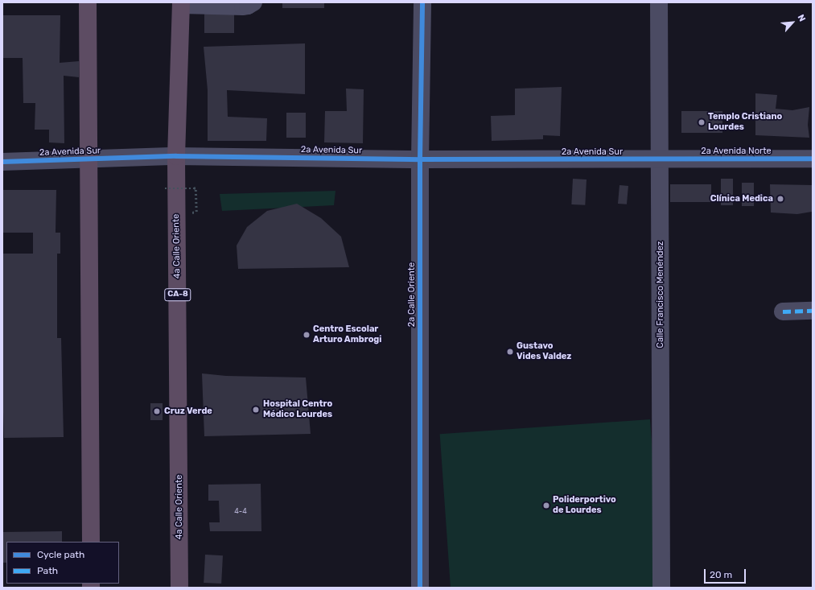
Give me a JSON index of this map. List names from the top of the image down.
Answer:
{
  "streets": {
    "highway": ["4a Calle Oriente", "CA-8"],
    "street": [
      "2a Avenida Sur",
      "2a Avenida Norte",
      "2a Calle Oriente",
      "Calle Francisco Menéndez"
    ]
  },
  "crossings": [
    ["2a Avenida Sur", "2a Avenida Norte"],
    ["2a Avenida Sur", "4a Calle Oriente"],
    ["2a Avenida Sur", "2a Calle Oriente"],
    ["2a Avenida Sur", "Calle Francisco Menéndez"],
    ["2a Avenida Norte", "Calle Francisco Menéndez"]
  ],
  "places": [
    "Templo Cristiano Lourdes",
    "Clínica Medica",
    "Centro Escolar Arturo Ambrogi",
    "Gustavo Vides Valdez",
    "Hospital Centro Médico Lourdes",
    "Cruz Verde",
    "Poliderportivo de Lourdes"
  ],
  "house_numbers": ["4-4"],
  "legend": ["Cycle path", "Path"],
  "scale_bar": "20 m",
  "north": "top right"
}
